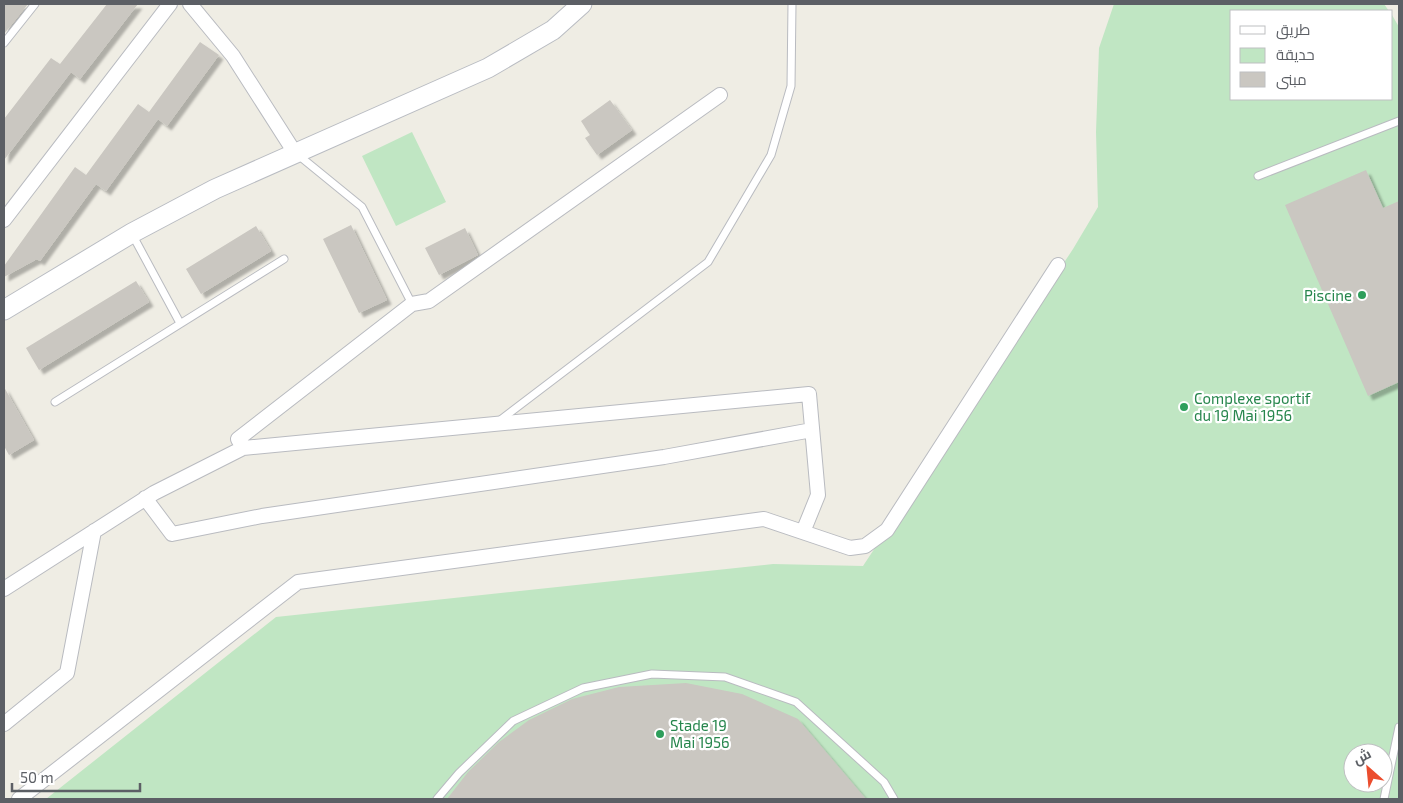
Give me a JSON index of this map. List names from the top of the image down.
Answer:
{
  "places": ["Piscine", "Complexe sportif du 19 Mai 1956", "Stade 19 Mai 1956"],
  "legend": ["طريق", "حديقة", "مبنى"],
  "scale_bar": "50 m",
  "north": "top left"
}
